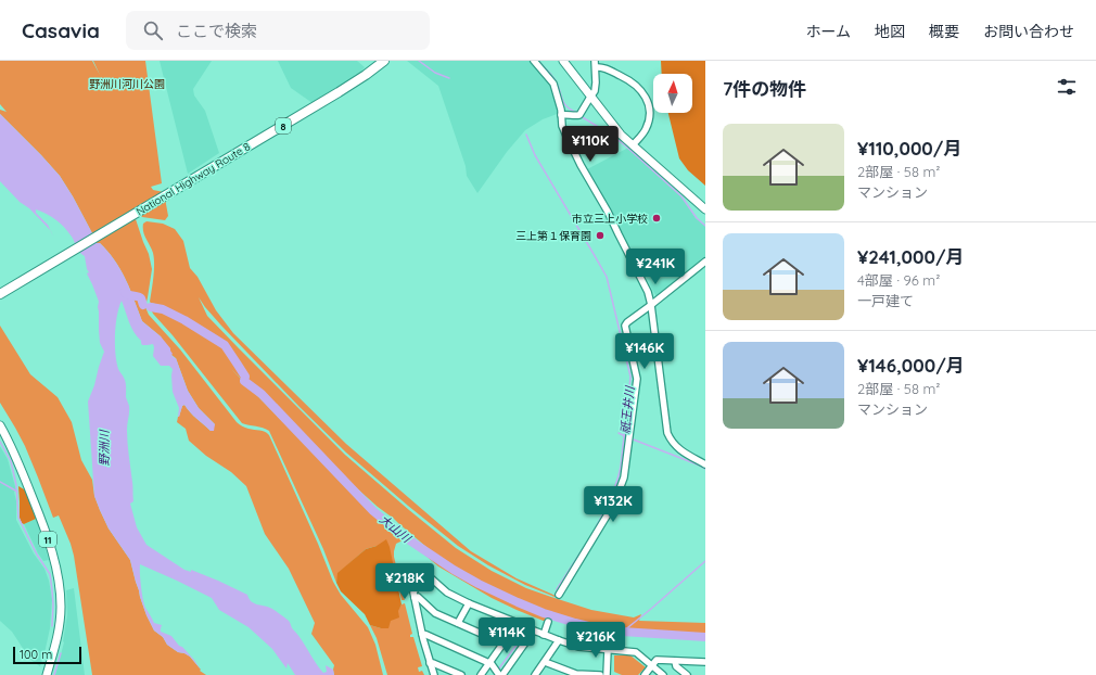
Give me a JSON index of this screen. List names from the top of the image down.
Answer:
{
  "streets": {
    "highway": ["8", "National Highway Route 8"],
    "main road": ["11"]
  },
  "water": ["祇王井川", "野洲川", "大山川"],
  "parks": ["野洲川河川公園"],
  "places": ["市立三上小学校", "三上第１保育園"],
  "scale_bar": "100 m",
  "north": "top",
  "page": {
    "header": "Casavia",
    "search": "ここで検索",
    "nav": [
      "ホーム",
      "地図",
      "概要",
      "お問い合わせ"
    ],
    "heading": "7件の物件",
    "list": [
      {
        "name": "¥110,000/月",
        "note": "2部屋 · 58 m² · マンション"
      },
      {
        "name": "¥241,000/月",
        "note": "4部屋 · 96 m² · 一戸建て"
      },
      {
        "name": "¥146,000/月",
        "note": "2部屋 · 58 m² · マンション"
      }
    ],
    "price": [
      "¥110K",
      "¥241K",
      "¥146K",
      "¥132K",
      "¥218K",
      "¥114K",
      "¥216K"
    ],
    "scale": "100 m"
  }
}
